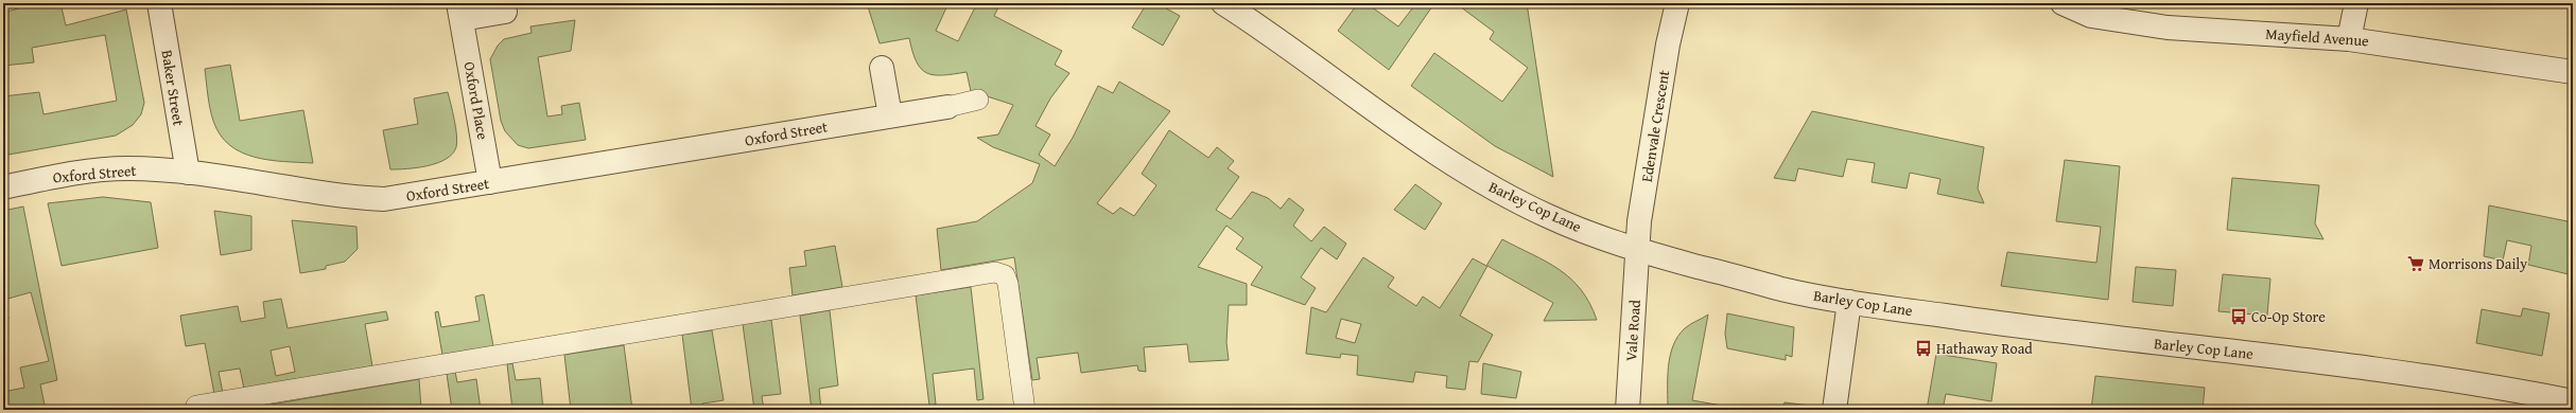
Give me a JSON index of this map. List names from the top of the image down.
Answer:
{
  "streets": {
    "street": [
      "Mayfield Avenue",
      "Baker Street",
      "Oxford Place",
      "Edenvale Crescent",
      "Oxford Street",
      "Barley Cop Lane",
      "Vale Road"
    ]
  },
  "crossings": [
    ["Baker Street", "Oxford Street"],
    ["Oxford Place", "Oxford Street"],
    ["Edenvale Crescent", "Barley Cop Lane"],
    ["Edenvale Crescent", "Vale Road"],
    ["Barley Cop Lane", "Vale Road"]
  ],
  "places": {
    "supermarket": ["Morrisons Daily"],
    "bus stop": ["Co-Op Store", "Hathaway Road"]
  }
}
